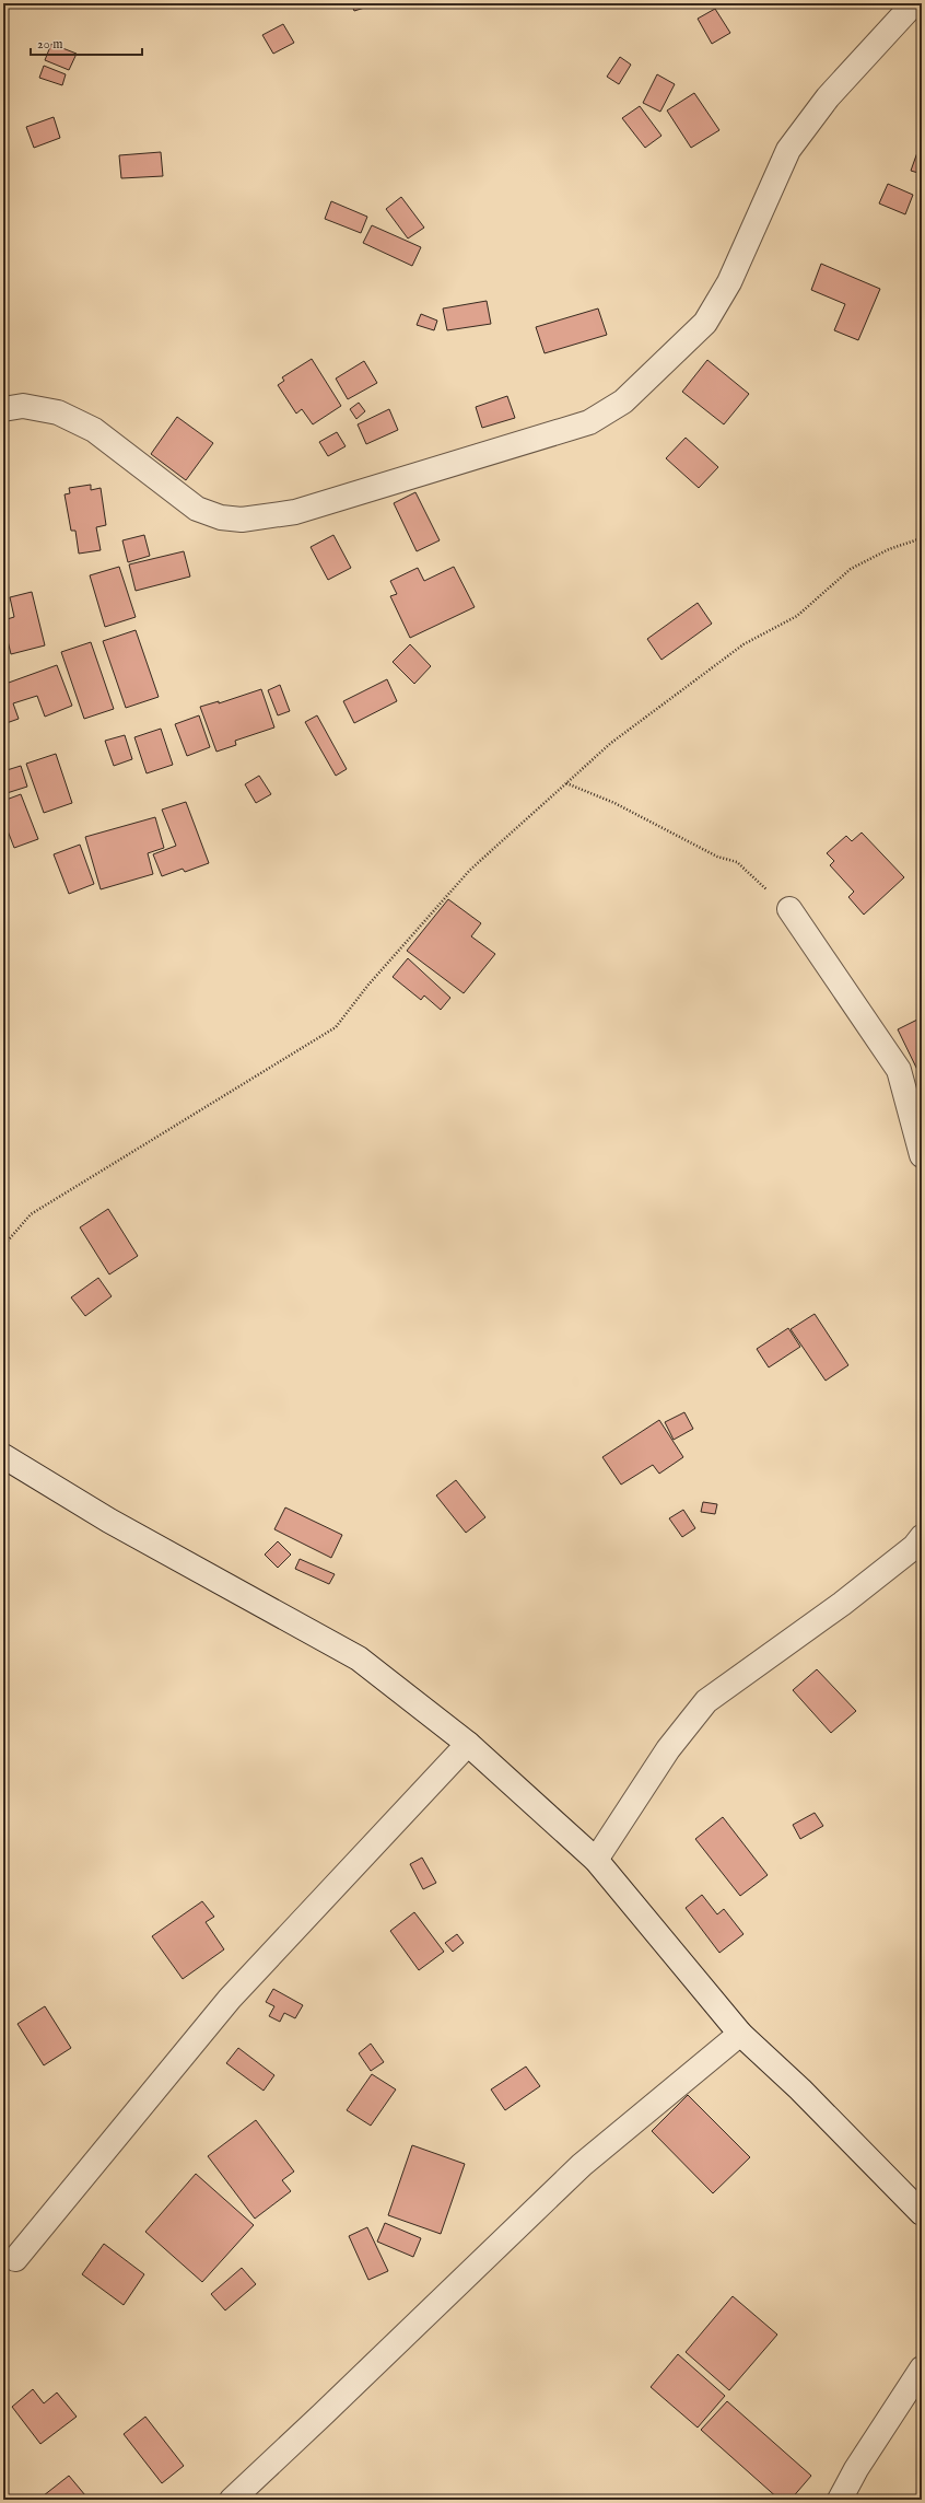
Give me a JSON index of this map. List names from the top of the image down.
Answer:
{
  "scale_bar": "20 m"
}
